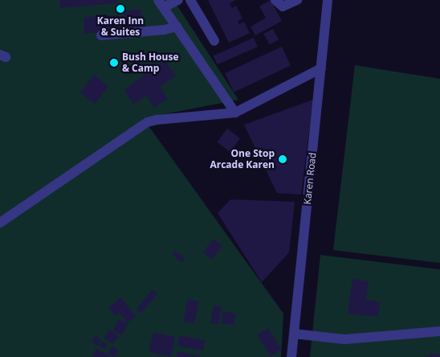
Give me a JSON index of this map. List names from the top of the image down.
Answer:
{
  "streets": {
    "street": ["Karen Road"]
  },
  "places": ["Karen Inn & Suites", "Bush House & Camp", "One Stop Arcade Karen"]
}
